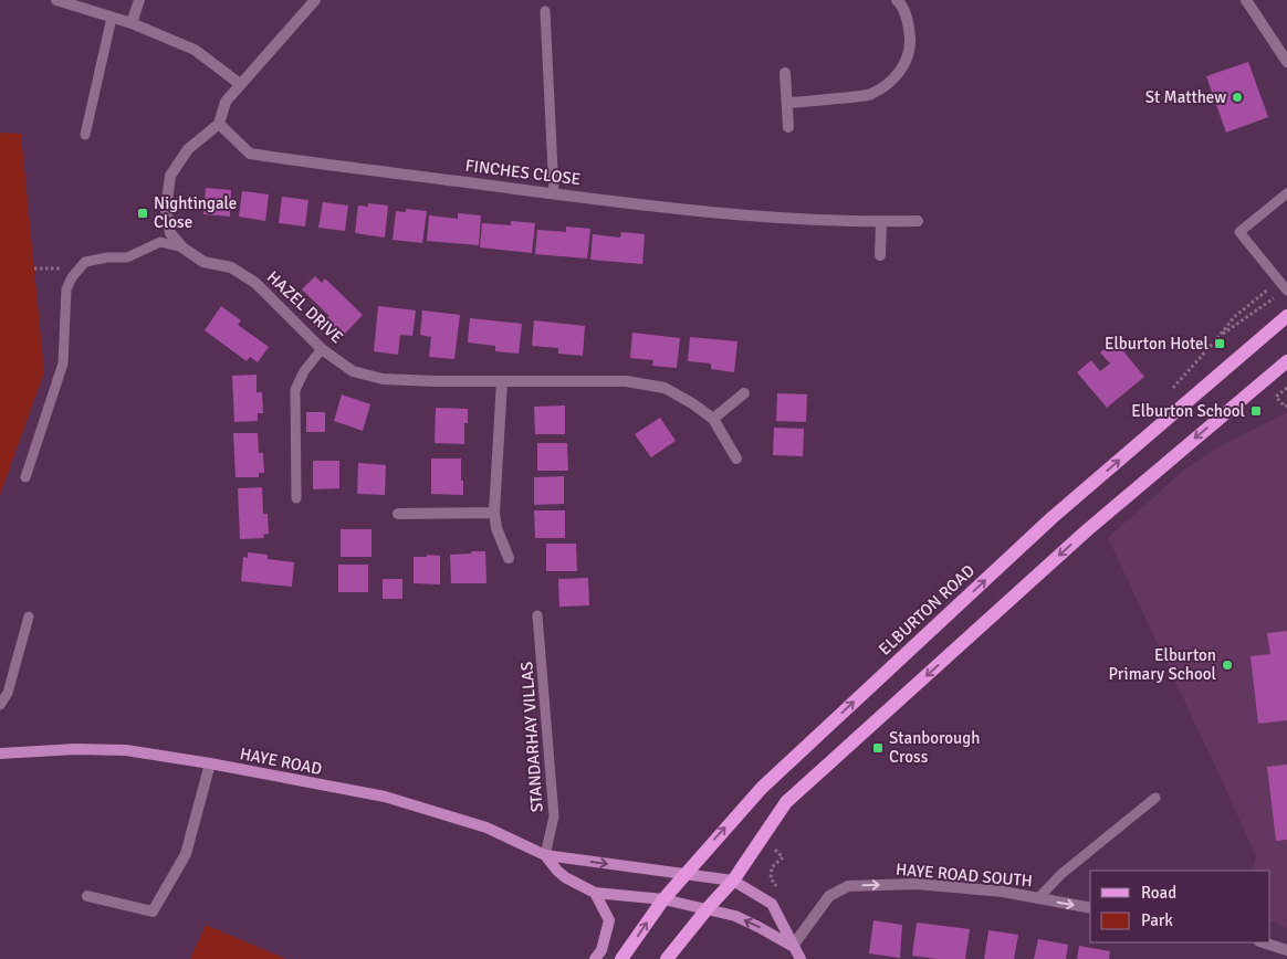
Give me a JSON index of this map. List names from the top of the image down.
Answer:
{
  "streets": {
    "main road": ["ELBURTON ROAD"],
    "street": [
      "FINCHES CLOSE",
      "HAZEL DRIVE",
      "HAYE ROAD",
      "HAYE ROAD SOUTH"
    ],
    "lane": ["STANDARHAY VILLAS"]
  },
  "crossings": [
    ["FINCHES CLOSE", "HAZEL DRIVE"],
    ["ELBURTON ROAD", "HAYE ROAD"],
    ["STANDARHAY VILLAS", "HAYE ROAD"],
    ["HAYE ROAD", "HAYE ROAD SOUTH"]
  ],
  "one_way": ["HAYE ROAD SOUTH"],
  "places": {
    "other": ["St Matthew", "Elburton Primary School"],
    "transit": [
      "Nightingale Close",
      "Elburton Hotel",
      "Elburton School",
      "Stanborough Cross"
    ]
  },
  "legend": ["Road", "Park"]
}
